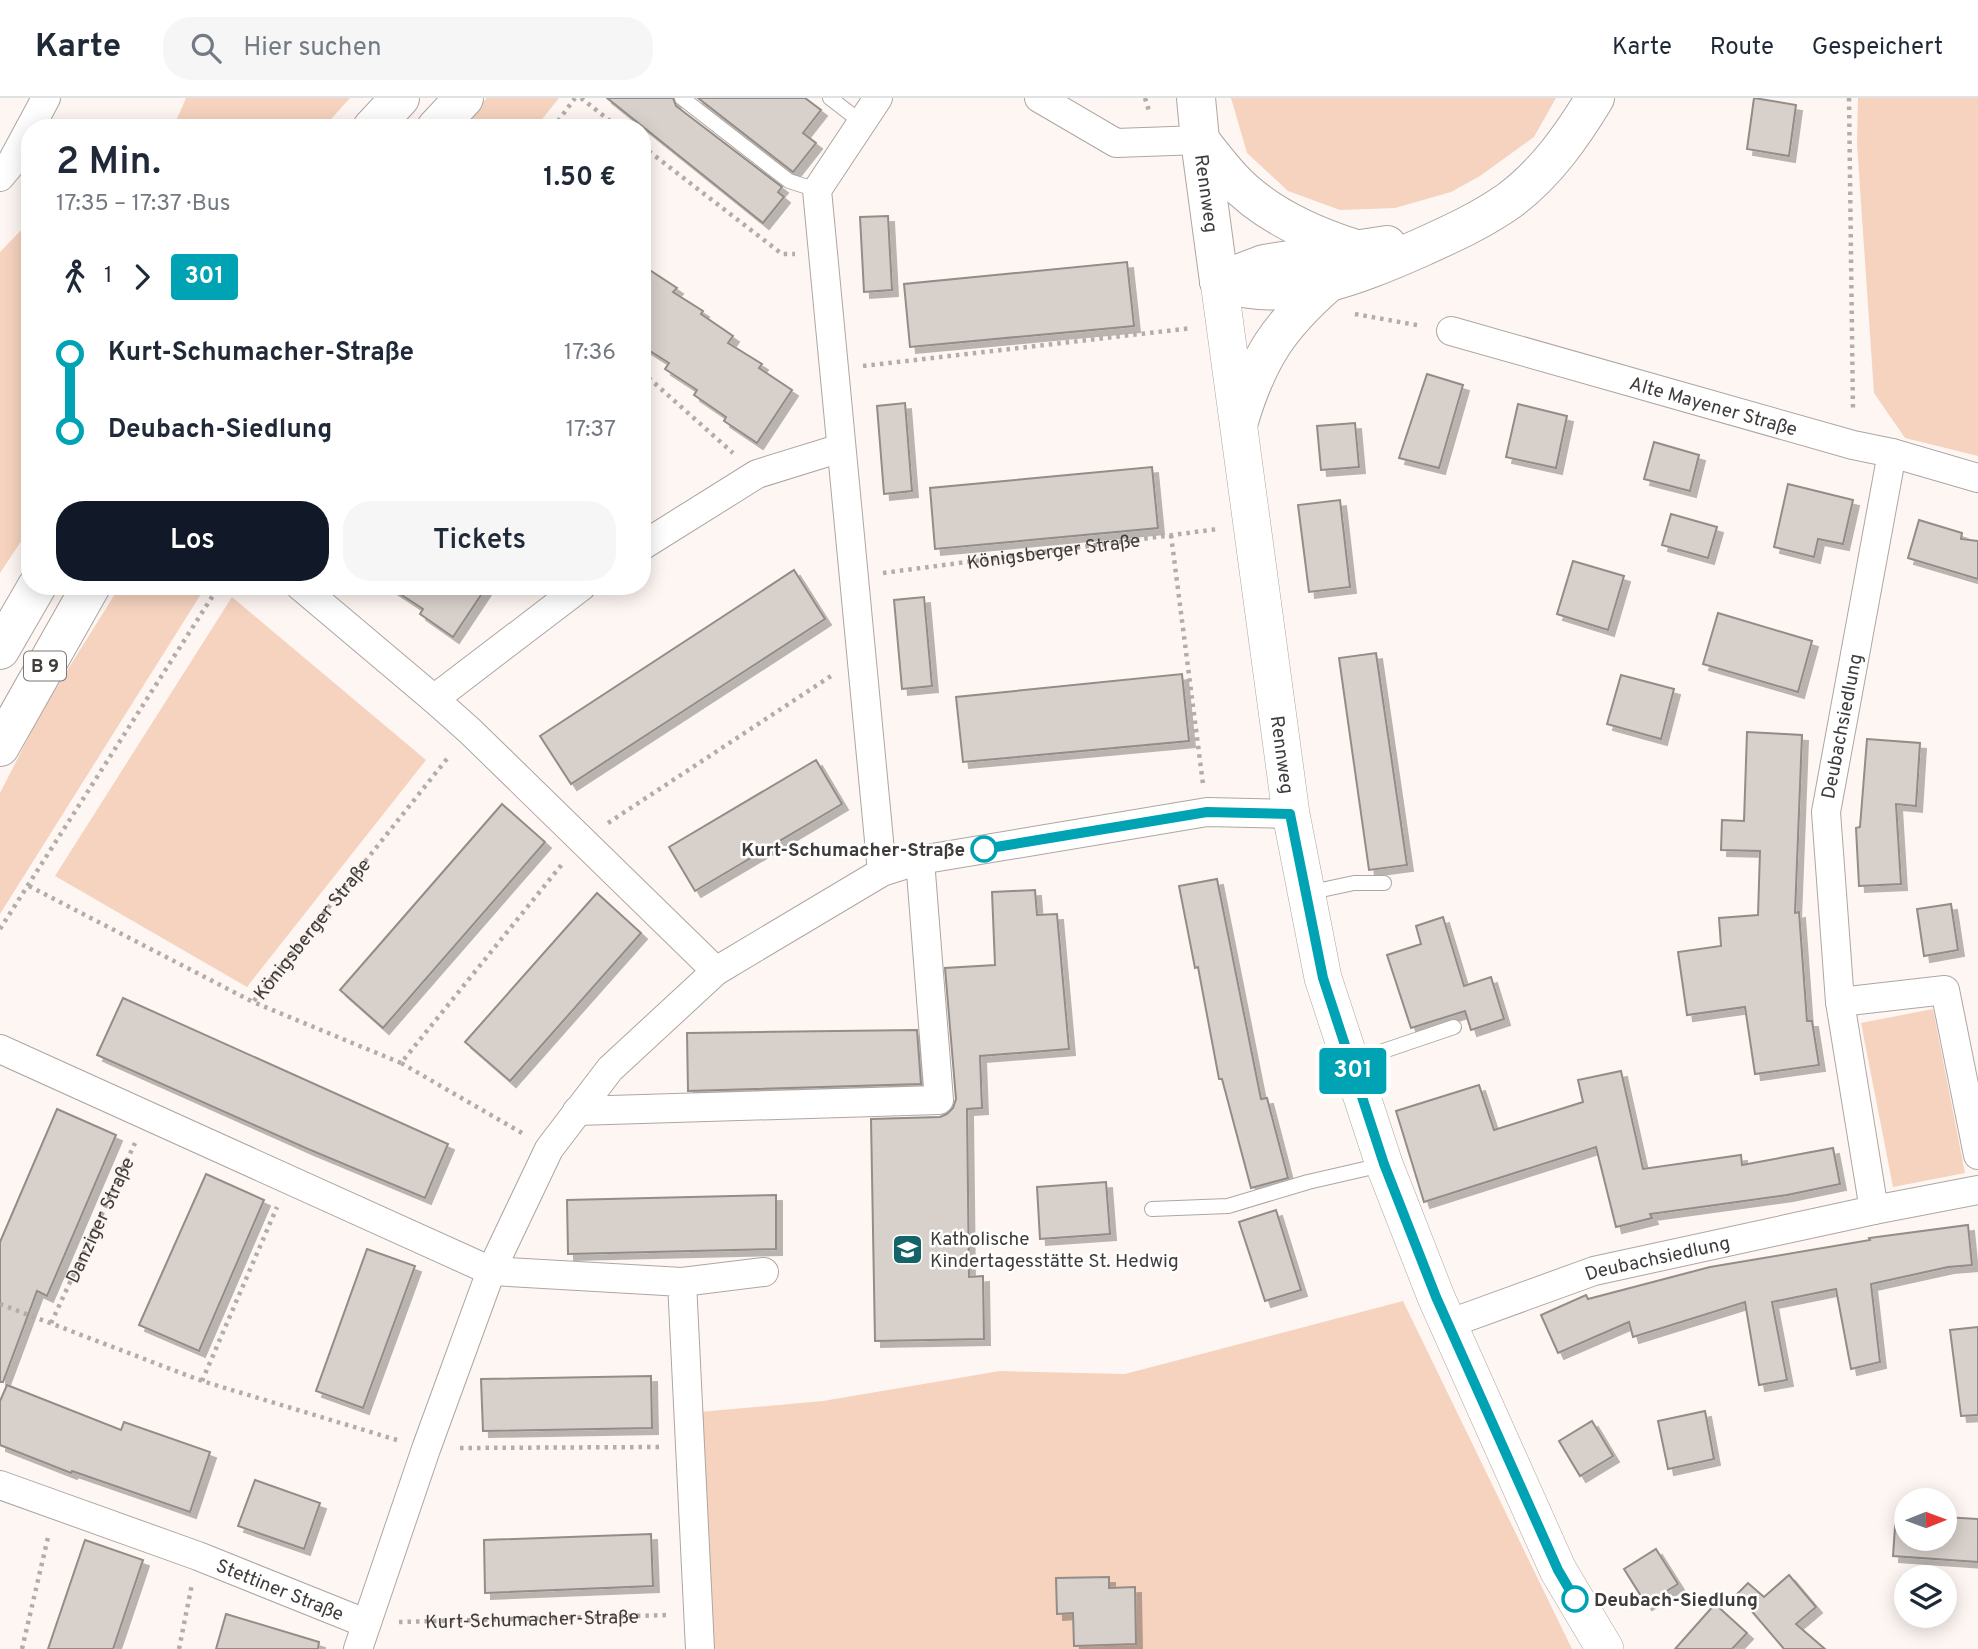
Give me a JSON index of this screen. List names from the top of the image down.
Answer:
{
  "streets": {
    "main road": ["Rennweg", "B 9"],
    "street": ["Alte Mayener Straße", "Deubachsiedlung", "Stettiner Straße"],
    "path": ["Königsberger Straße", "Danziger Straße", "Kurt-Schumacher-Straße"]
  },
  "crossings": [
    ["Rennweg", "Königsberger Straße"],
    ["Rennweg", "Deubachsiedlung"],
    ["Alte Mayener Straße", "Deubachsiedlung"],
    ["Stettiner Straße", "Kurt-Schumacher-Straße"]
  ],
  "places": {
    "other": ["Kurt-Schumacher-Straße", "Deubach-Siedlung"],
    "school or university": ["Katholische Kindertagesstätte St. Hedwig"]
  },
  "lines": ["bus line 301"],
  "north": "right",
  "page": {
    "header": "Karte",
    "search": "Hier suchen",
    "nav": ["Karte", "Route", "Gespeichert"],
    "on_map": "301",
    "heading": ["2 Min.", "17:35 – 17:37 · Bus", "1.50 €"],
    "legs": ["1", "301"],
    "list": [
      {
        "name": "Kurt-Schumacher-Straße",
        "value": "17:36"
      },
      {
        "name": "Deubach-Siedlung",
        "value": "17:37"
      }
    ],
    "buttons": ["Los", "Tickets"]
  }
}
